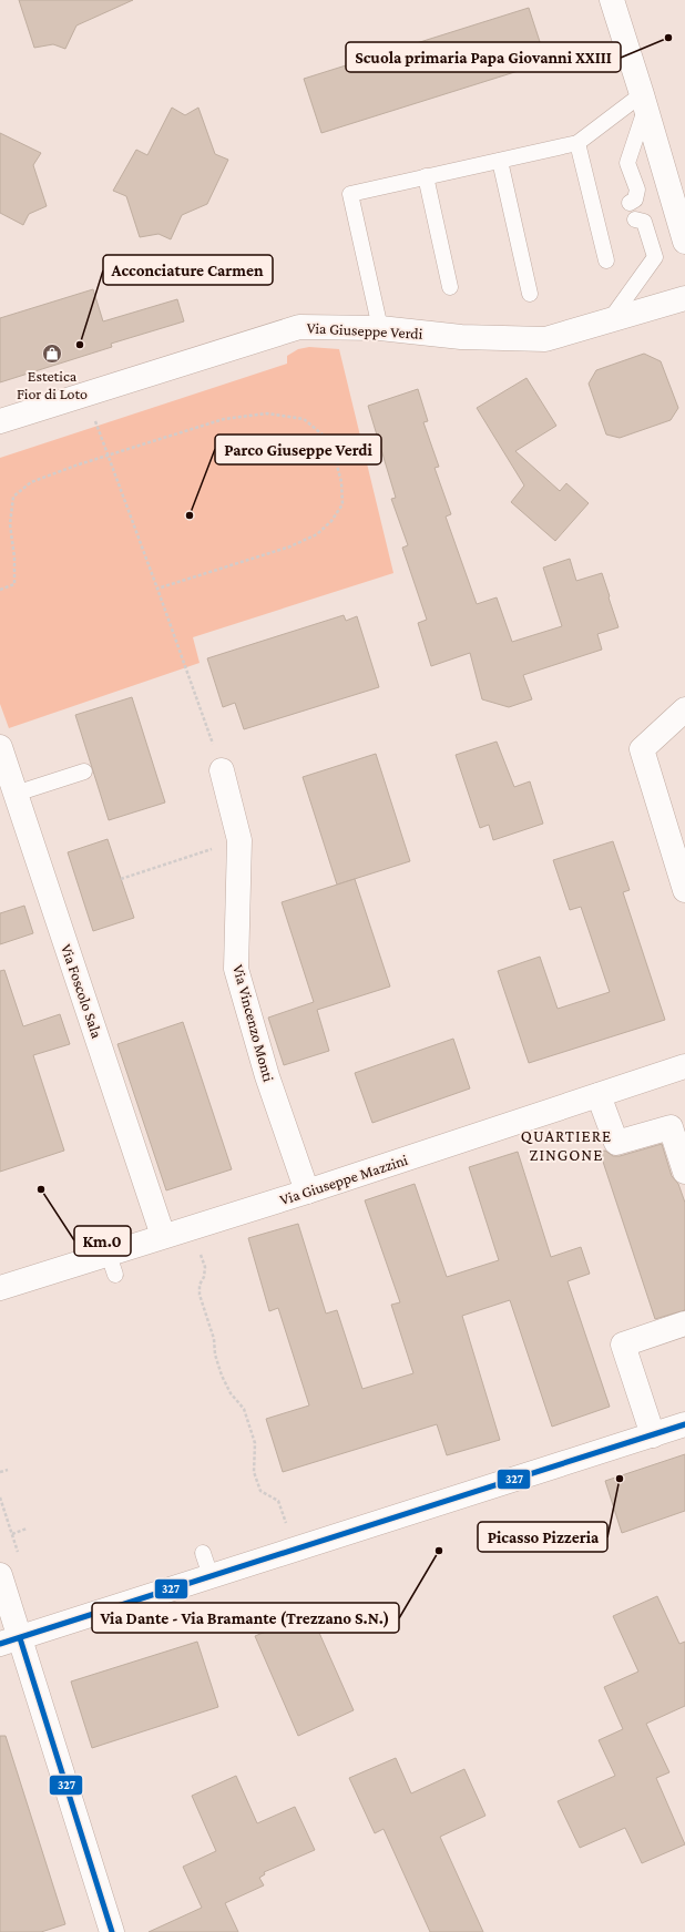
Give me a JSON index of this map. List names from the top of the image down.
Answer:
{
  "streets": {
    "street": [
      "Via Giuseppe Verdi",
      "Via Foscolo Sala",
      "Via Vincenzo Monti",
      "Via Giuseppe Mazzini"
    ]
  },
  "crossings": [
    ["Via Foscolo Sala", "Via Giuseppe Mazzini"],
    ["Via Vincenzo Monti", "Via Giuseppe Mazzini"]
  ],
  "districts": ["QUARTIERE ZINGONE"],
  "places": {
    "other": [
      "Scuola primaria Papa Giovanni XXIII",
      "Acconciature Carmen",
      "Parco Giuseppe Verdi",
      "Km.0",
      "Picasso Pizzeria",
      "Via Dante - Via Bramante (Trezzano S.N.)"
    ],
    "shop": ["Estetica Fior di Loto"]
  },
  "lines": ["transit line 327"]
}
